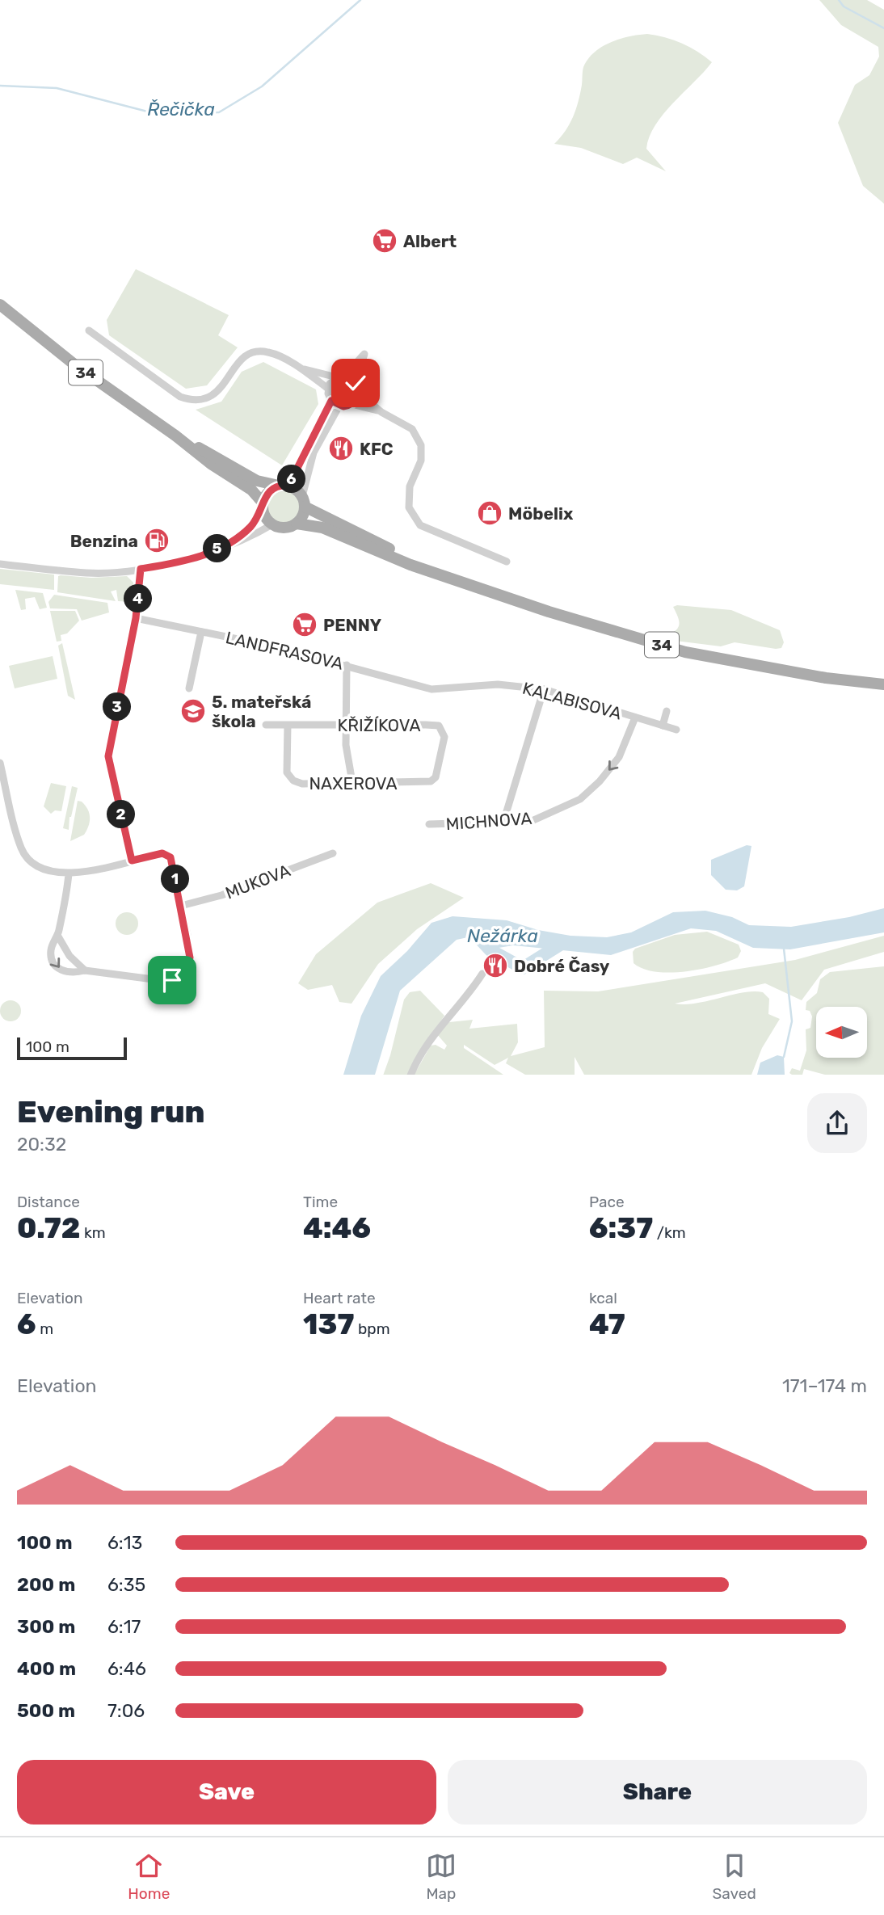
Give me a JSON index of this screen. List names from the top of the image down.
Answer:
{
  "streets": {
    "main road": ["34"],
    "street": [
      "LANDFRASOVA",
      "KALABISOVA",
      "KŘIŽÍKOVA",
      "NAXEROVA",
      "MICHNOVA",
      "MUKOVA"
    ]
  },
  "crossings": [
    ["LANDFRASOVA", "KALABISOVA"],
    ["KALABISOVA", "MICHNOVA"],
    ["KŘIŽÍKOVA", "NAXEROVA"]
  ],
  "one_way": ["MICHNOVA"],
  "water": ["Řečička", "Nežárka"],
  "places": {
    "supermarket": ["Albert", "PENNY"],
    "restaurant": ["KFC", "Dobré Časy"],
    "shop": ["Möbelix"],
    "fuel station": ["Benzina"],
    "school or university": ["5. mateřská škola"]
  },
  "scale_bar": "100 m",
  "north": "left",
  "page": {
    "pins": [
      "6",
      "5",
      "4",
      "3",
      "2",
      "1"
    ],
    "scale": "100 m",
    "heading": ["Evening run", "20:32"],
    "stats": [
      ["Distance", "0.72 km"],
      ["Time", "4:46"],
      ["Pace", "6:37 /km"],
      ["Elevation", "6 m"],
      ["Heart rate", "137 bpm"],
      ["kcal", "47"]
    ],
    "chart": ["Elevation", "171–174 m"],
    "list": [
      {
        "name": "100 m",
        "note": "6:13"
      },
      {
        "name": "200 m",
        "note": "6:35"
      },
      {
        "name": "300 m",
        "note": "6:17"
      },
      {
        "name": "400 m",
        "note": "6:46"
      },
      {
        "name": "500 m",
        "note": "7:06"
      }
    ],
    "buttons": ["Save", "Share"],
    "tabs": ["Home", "Map", "Saved"]
  }
}
